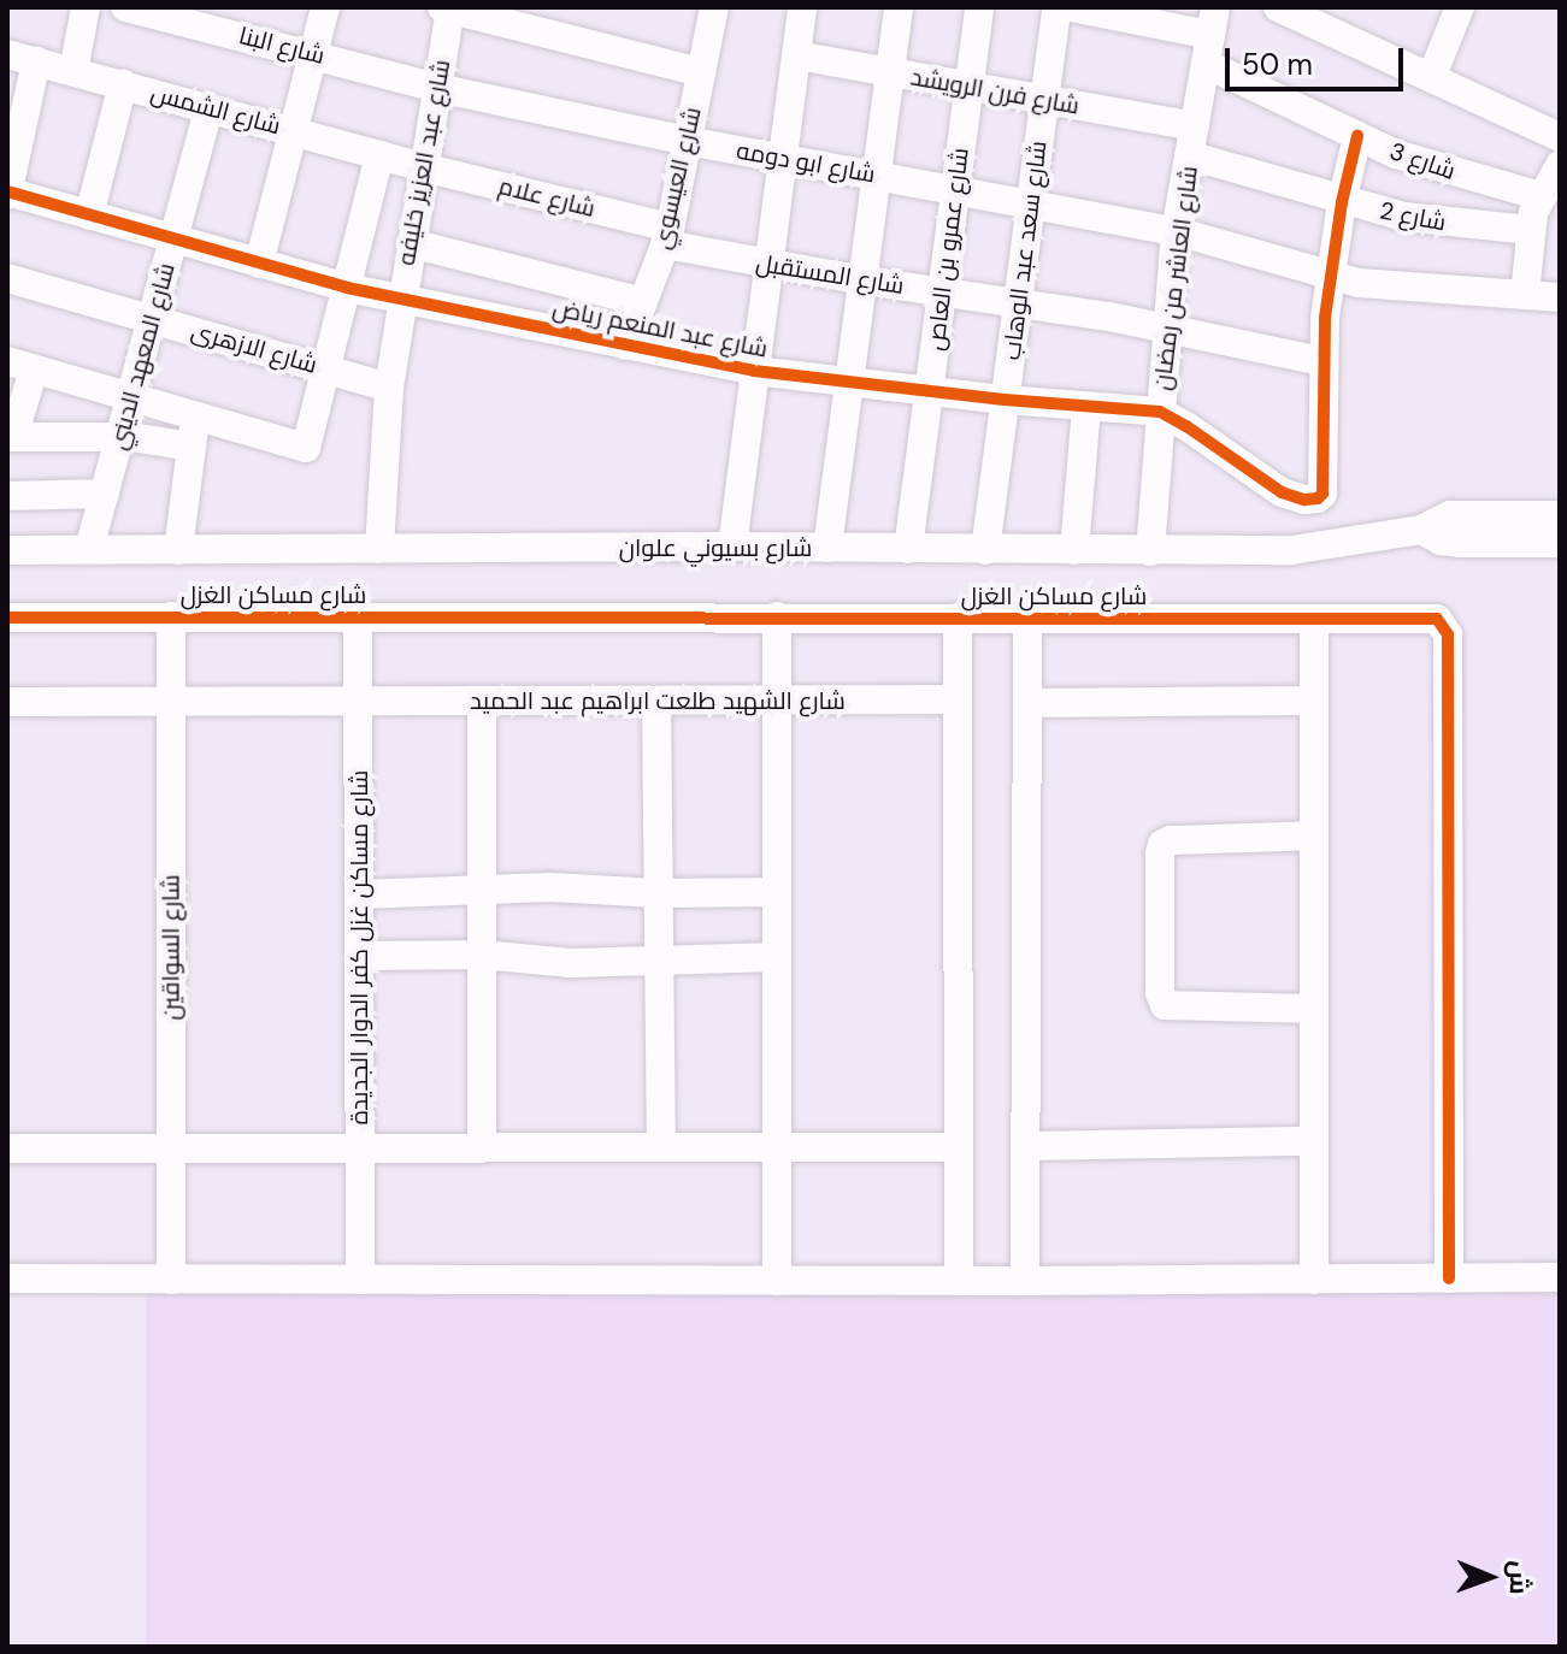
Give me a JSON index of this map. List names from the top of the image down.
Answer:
{
  "streets": {
    "street": [
      "شارع البنا",
      "شارع فرن الرويشد",
      "شارع الشمس",
      "شارع 3",
      "شارع عبد العزيز خليفه",
      "شارع ابو دومه",
      "شارع العيسوي",
      "شارع علام",
      "شارع 2",
      "شارع عمرو بن العاص",
      "شارع سعد عبد الوهاب",
      "شارع المستقبل",
      "شارع العاشر من رمضان",
      "شارع عبد المنعم رياض",
      "شارع الازهرى",
      "شارع المعهد الديني",
      "شارع بسيوني علوان",
      "شارع مساكن الغزل",
      "شارع الشهيد طلعت ابراهيم عبد الحميد",
      "شارع السواقين",
      "شارع مساكن غزل كفر الدوار الجديدة"
    ]
  },
  "crossings": [
    ["شارع البنا", "شارع عبد العزيز خليفه"],
    ["شارع البنا", "شارع ابو دومه"],
    ["شارع فرن الرويشد", "شارع 2"],
    ["شارع فرن الرويشد", "شارع عمرو بن العاص"],
    ["شارع فرن الرويشد", "شارع سعد عبد الوهاب"],
    ["شارع فرن الرويشد", "شارع العاشر من رمضان"],
    ["شارع الشمس", "شارع عبد العزيز خليفه"],
    ["شارع الشمس", "شارع علام"],
    ["شارع الشمس", "شارع المعهد الديني"],
    ["شارع 3", "شارع العاشر من رمضان"],
    ["شارع عبد العزيز خليفه", "شارع ابو دومه"],
    ["شارع عبد العزيز خليفه", "شارع علام"],
    ["شارع عبد العزيز خليفه", "شارع عبد المنعم رياض"],
    ["شارع عبد العزيز خليفه", "شارع الازهرى"],
    ["شارع عبد العزيز خليفه", "شارع بسيوني علوان"],
    ["شارع ابو دومه", "شارع العيسوي"],
    ["شارع ابو دومه", "شارع عمرو بن العاص"],
    ["شارع ابو دومه", "شارع سعد عبد الوهاب"],
    ["شارع ابو دومه", "شارع العاشر من رمضان"],
    ["شارع العيسوي", "شارع علام"],
    ["شارع العيسوي", "شارع المستقبل"],
    ["شارع العيسوي", "شارع عبد المنعم رياض"],
    ["شارع علام", "شارع المستقبل"],
    ["شارع 2", "شارع العاشر من رمضان"],
    ["شارع عمرو بن العاص", "شارع المستقبل"],
    ["شارع عمرو بن العاص", "شارع عبد المنعم رياض"],
    ["شارع عمرو بن العاص", "شارع بسيوني علوان"],
    ["شارع سعد عبد الوهاب", "شارع المستقبل"],
    ["شارع سعد عبد الوهاب", "شارع عبد المنعم رياض"],
    ["شارع سعد عبد الوهاب", "شارع بسيوني علوان"],
    ["شارع المستقبل", "شارع العاشر من رمضان"],
    ["شارع العاشر من رمضان", "شارع عبد المنعم رياض"],
    ["شارع العاشر من رمضان", "شارع بسيوني علوان"],
    ["شارع عبد المنعم رياض", "شارع المعهد الديني"],
    ["شارع الازهرى", "شارع المعهد الديني"],
    ["شارع المعهد الديني", "شارع بسيوني علوان"],
    ["شارع مساكن الغزل", "شارع السواقين"],
    ["شارع مساكن الغزل", "شارع مساكن غزل كفر الدوار الجديدة"],
    ["شارع الشهيد طلعت ابراهيم عبد الحميد", "شارع السواقين"],
    ["شارع الشهيد طلعت ابراهيم عبد الحميد", "شارع مساكن غزل كفر الدوار الجديدة"]
  ],
  "scale_bar": "50 m",
  "north": "right"
}
